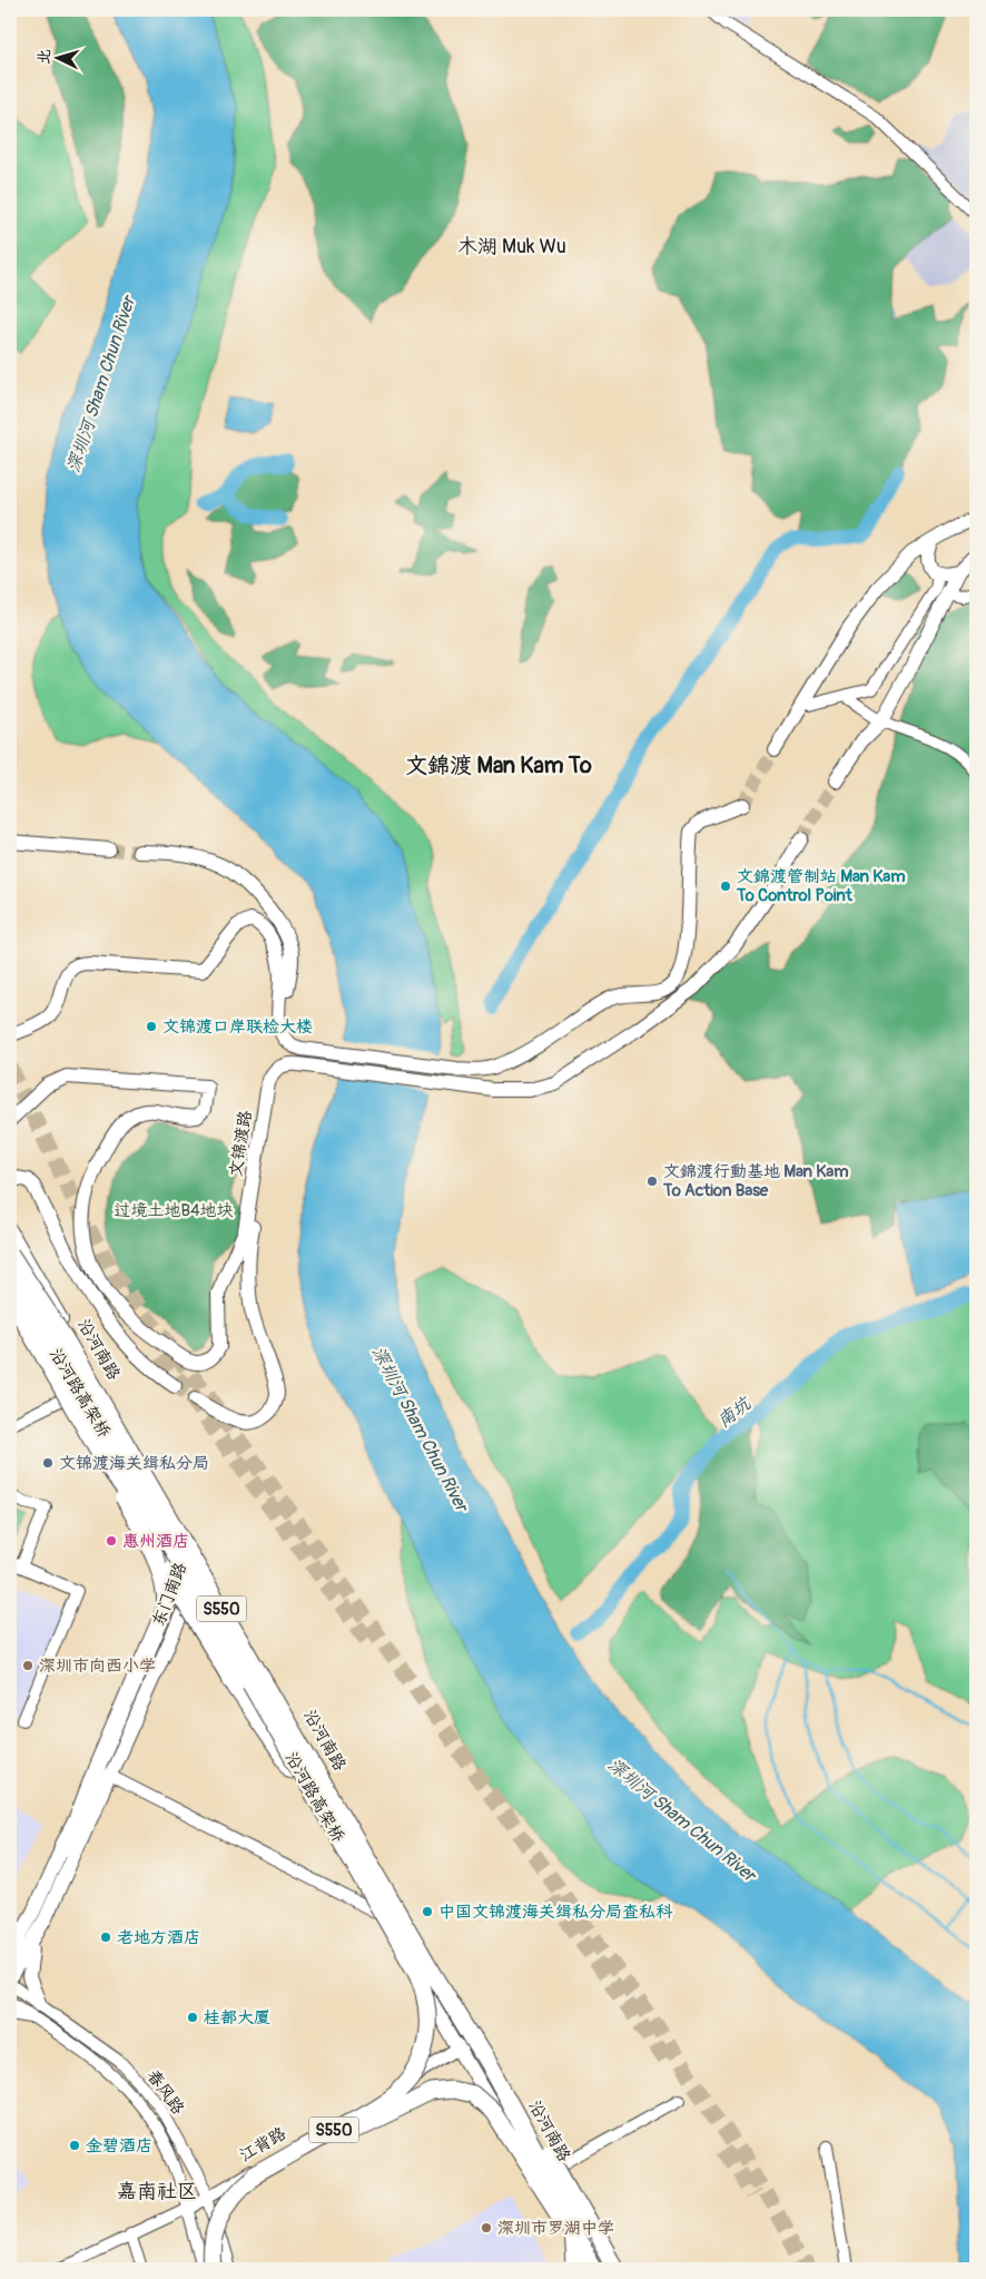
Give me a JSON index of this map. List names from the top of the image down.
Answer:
{
  "streets": {
    "highway": ["沿河路高架桥", "S550"],
    "main road": ["文锦渡路", "沿河南路", "东门南路"],
    "street": ["春风路", "江背路"]
  },
  "crossings": [
    ["沿河南路", "东门南路"],
    ["沿河南路", "江背路"],
    ["沿河路高架桥", "东门南路"],
    ["春风路", "江背路"]
  ],
  "districts": ["木湖 Muk Wu", "文錦渡 Man Kam To", "嘉南社区"],
  "water": ["深圳河 Sham Chun River", "南坑"],
  "parks": ["过境土地B4地块"],
  "places": [
    "文錦渡管制站 Man Kam To Control Point",
    "文锦渡口岸联检大楼",
    "文錦渡行動基地 Man Kam To Action Base",
    "文锦渡海关缉私分局",
    "惠州酒店",
    "深圳市向西小学",
    "中国文锦渡海关缉私分局查私科",
    "老地方酒店",
    "桂都大厦",
    "金碧酒店",
    "深圳市罗湖中学"
  ],
  "north": "left"
}
